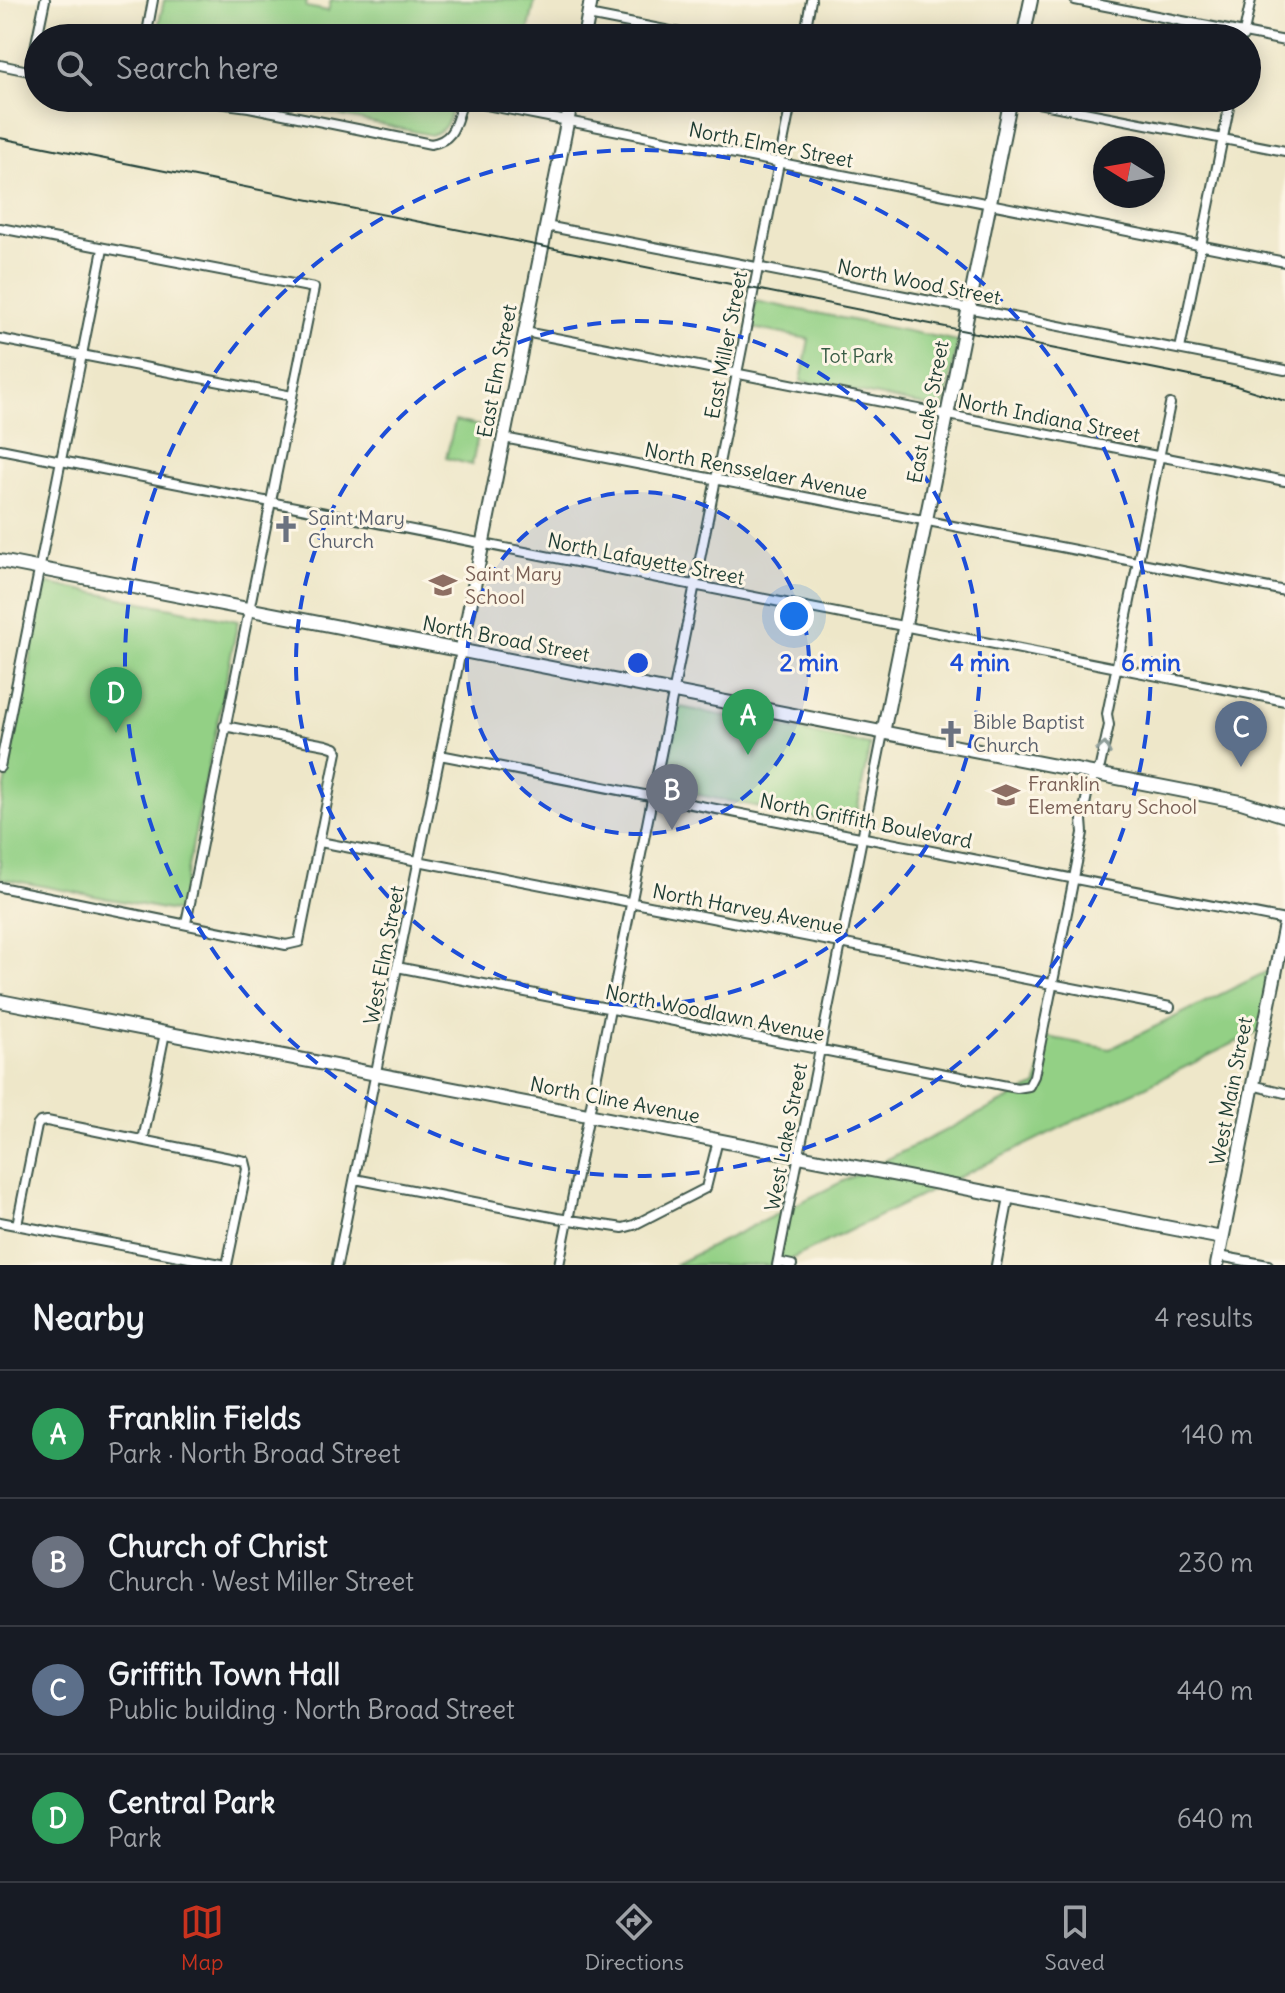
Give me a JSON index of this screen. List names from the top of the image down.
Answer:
{
  "streets": {
    "street": [
      "North Elmer Street",
      "North Wood Street",
      "East Miller Street",
      "East Elm Street",
      "East Lake Street",
      "North Indiana Street",
      "North Rensselaer Avenue",
      "North Lafayette Street",
      "North Broad Street",
      "North Griffith Boulevard",
      "North Harvey Avenue",
      "West Elm Street",
      "North Woodlawn Avenue",
      "West Main Street",
      "North Cline Avenue",
      "West Lake Street"
    ]
  },
  "crossings": [
    ["North Elmer Street", "East Miller Street"],
    ["North Elmer Street", "East Elm Street"],
    ["North Elmer Street", "East Lake Street"],
    ["North Wood Street", "East Miller Street"],
    ["North Wood Street", "East Elm Street"],
    ["North Wood Street", "East Lake Street"],
    ["East Miller Street", "North Indiana Street"],
    ["East Miller Street", "North Rensselaer Avenue"],
    ["East Miller Street", "North Lafayette Street"],
    ["East Miller Street", "North Broad Street"],
    ["East Miller Street", "North Griffith Boulevard"],
    ["East Miller Street", "North Harvey Avenue"],
    ["East Miller Street", "North Woodlawn Avenue"],
    ["East Miller Street", "North Cline Avenue"],
    ["East Elm Street", "North Indiana Street"],
    ["East Elm Street", "North Rensselaer Avenue"],
    ["East Elm Street", "North Lafayette Street"],
    ["East Elm Street", "North Broad Street"],
    ["East Elm Street", "West Elm Street"],
    ["East Lake Street", "North Indiana Street"],
    ["East Lake Street", "North Rensselaer Avenue"],
    ["East Lake Street", "North Lafayette Street"],
    ["East Lake Street", "North Broad Street"],
    ["East Lake Street", "West Lake Street"],
    ["North Broad Street", "West Elm Street"],
    ["North Broad Street", "West Lake Street"],
    ["North Griffith Boulevard", "West Elm Street"],
    ["North Griffith Boulevard", "West Main Street"],
    ["North Griffith Boulevard", "West Lake Street"],
    ["North Harvey Avenue", "West Elm Street"],
    ["North Harvey Avenue", "North Woodlawn Avenue"],
    ["North Harvey Avenue", "West Lake Street"],
    ["West Elm Street", "North Woodlawn Avenue"],
    ["West Elm Street", "North Cline Avenue"],
    ["North Woodlawn Avenue", "West Lake Street"],
    ["West Main Street", "North Cline Avenue"],
    ["North Cline Avenue", "West Lake Street"]
  ],
  "parks": ["Tot Park"],
  "places": {
    "church": ["Saint Mary Church", "Bible Baptist Church"],
    "school or university": ["Saint Mary School", "Franklin Elementary School"]
  },
  "north": "left",
  "page": {
    "search": "Search here",
    "pins": [
      "D",
      "A",
      "C",
      "B"
    ],
    "heading": ["Nearby", "4 results"],
    "list": [
      {
        "mark": "A",
        "name": "Franklin Fields",
        "note": "Park · North Broad Street",
        "value": "140 m"
      },
      {
        "mark": "B",
        "name": "Church of Christ",
        "note": "Church · West Miller Street",
        "value": "230 m"
      },
      {
        "mark": "C",
        "name": "Griffith Town Hall",
        "note": "Public building · North Broad Street",
        "value": "440 m"
      },
      {
        "mark": "D",
        "name": "Central Park",
        "note": "Park",
        "value": "640 m"
      }
    ],
    "nav": ["Map", "Directions", "Saved"]
  },
  "rings": ["2 min", "4 min", "6 min"]
}
